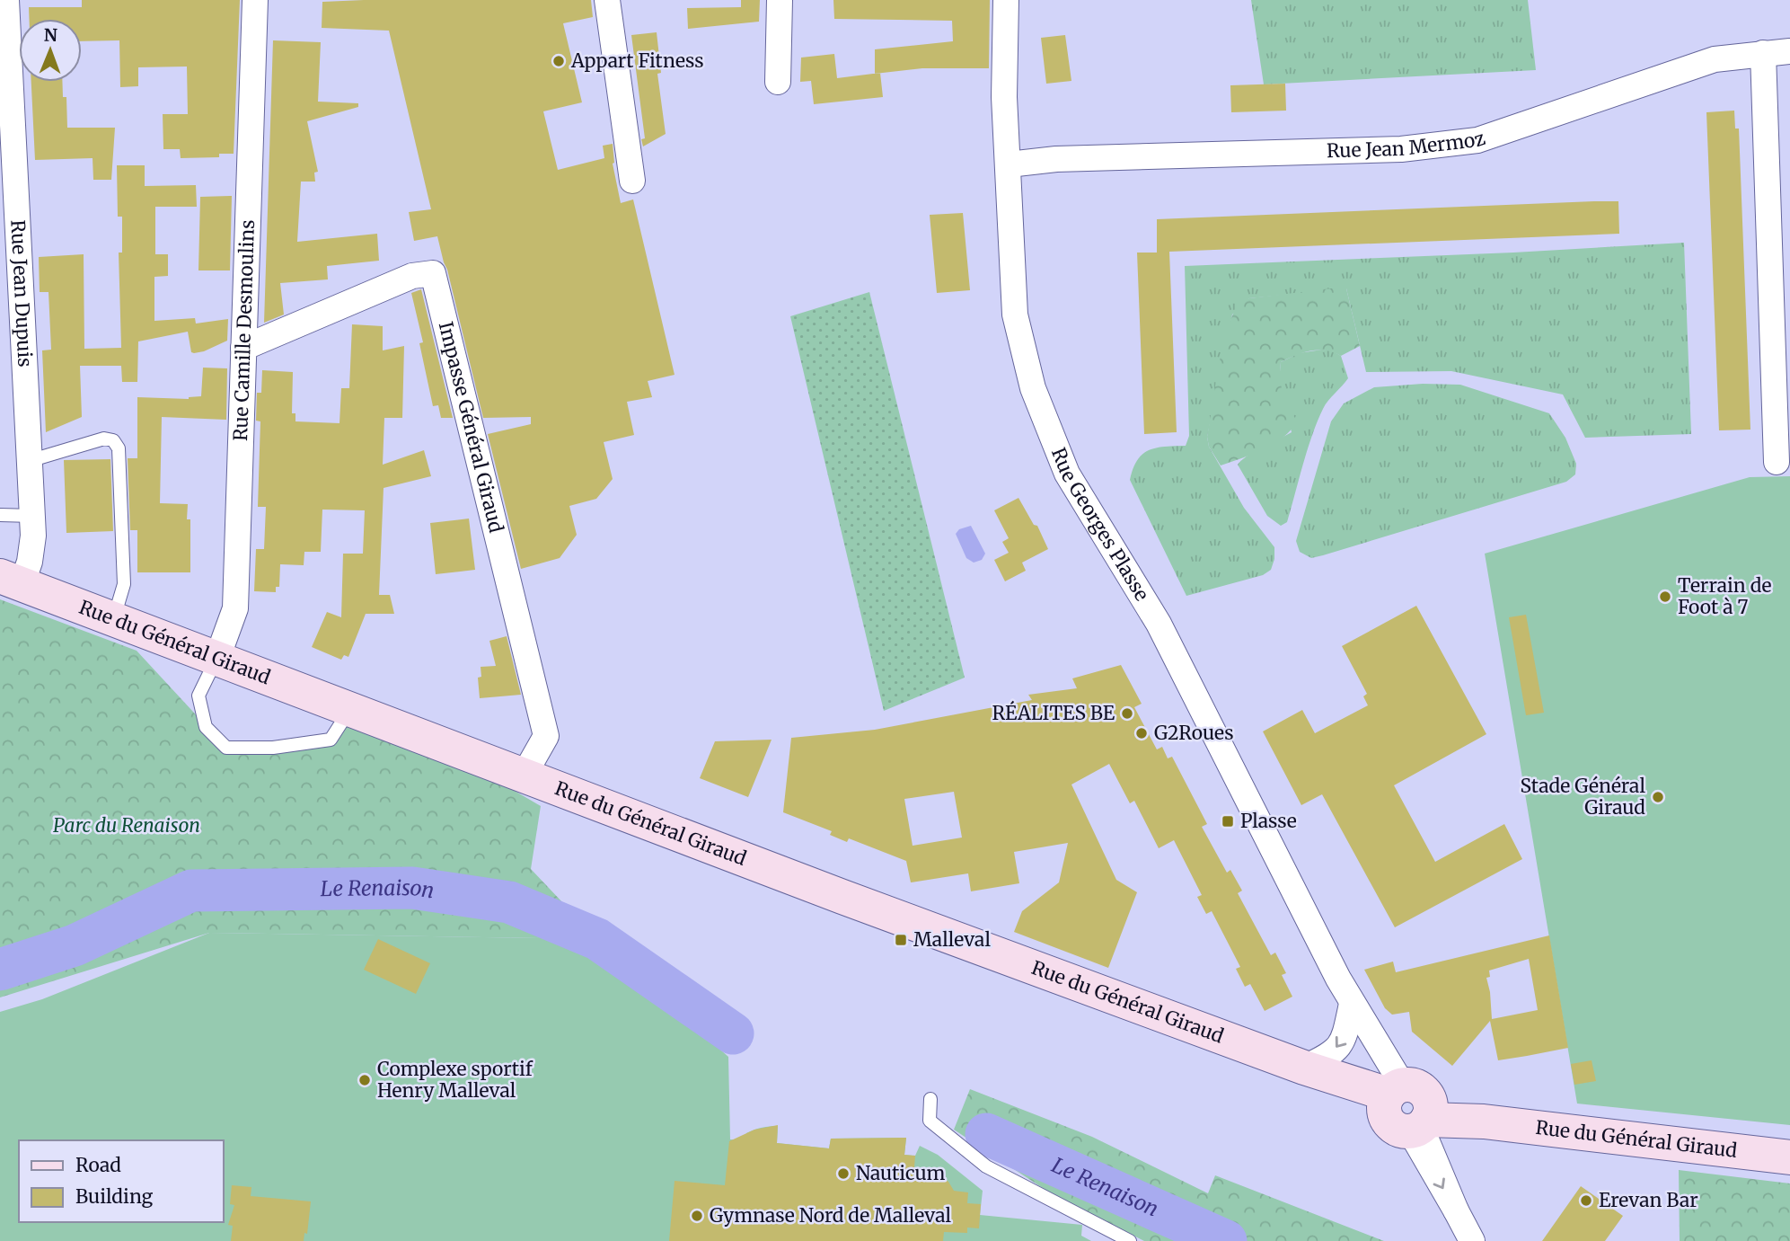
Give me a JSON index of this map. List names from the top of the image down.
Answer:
{
  "streets": {
    "street": [
      "Rue Jean Mermoz",
      "Rue Jean Dupuis",
      "Rue Camille Desmoulins",
      "Impasse Général Giraud",
      "Rue Georges Plasse",
      "Rue du Général Giraud"
    ]
  },
  "crossings": [
    ["Rue Jean Mermoz", "Rue Georges Plasse"],
    ["Rue Jean Dupuis", "Rue du Général Giraud"],
    ["Rue Camille Desmoulins", "Impasse Général Giraud"],
    ["Rue Camille Desmoulins", "Rue du Général Giraud"],
    ["Impasse Général Giraud", "Rue du Général Giraud"],
    ["Rue Georges Plasse", "Rue du Général Giraud"]
  ],
  "water": ["Le Renaison"],
  "parks": ["Parc du Renaison"],
  "places": {
    "other": [
      "Appart Fitness",
      "Terrain de Foot à 7",
      "RÉALITES BE",
      "G2Roues",
      "Stade Général Giraud",
      "Complexe sportif Henry Malleval",
      "Nauticum",
      "Erevan Bar",
      "Gymnase Nord de Malleval"
    ],
    "transit": ["Plasse", "Malleval"]
  },
  "legend": ["Road", "Building"],
  "north": "top"
}
